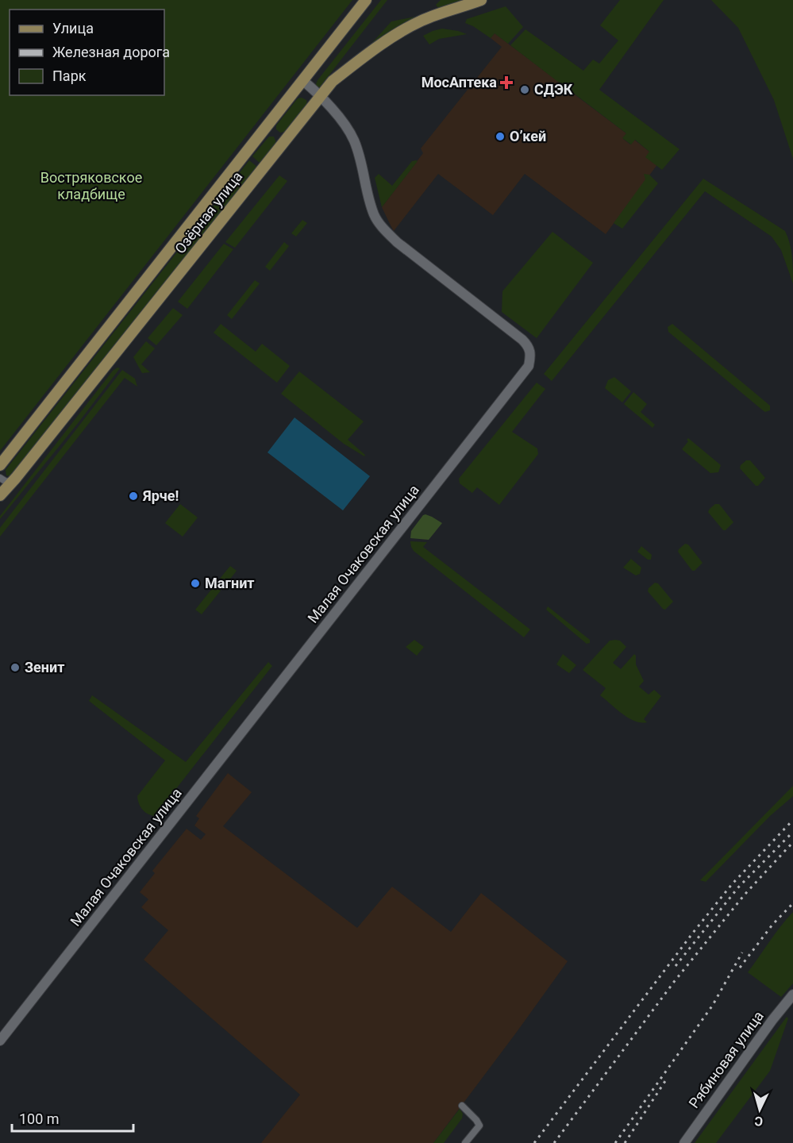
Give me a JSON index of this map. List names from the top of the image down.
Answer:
{
  "streets": {
    "main road": ["Озёрная улица"],
    "street": ["Малая Очаковская улица", "Рябиновая улица"]
  },
  "crossings": [
    ["Озёрная улица", "Малая Очаковская улица"]
  ],
  "parks": ["Востряковское кладбище"],
  "places": {
    "health": ["МосАптека"],
    "other": [
      "СДЭК",
      "О’кей",
      "Ярче!",
      "Магнит",
      "Зенит"
    ]
  },
  "legend": ["Улица", "Железная дорога", "Парк"],
  "scale_bar": "100 m",
  "north": "bottom"
}
